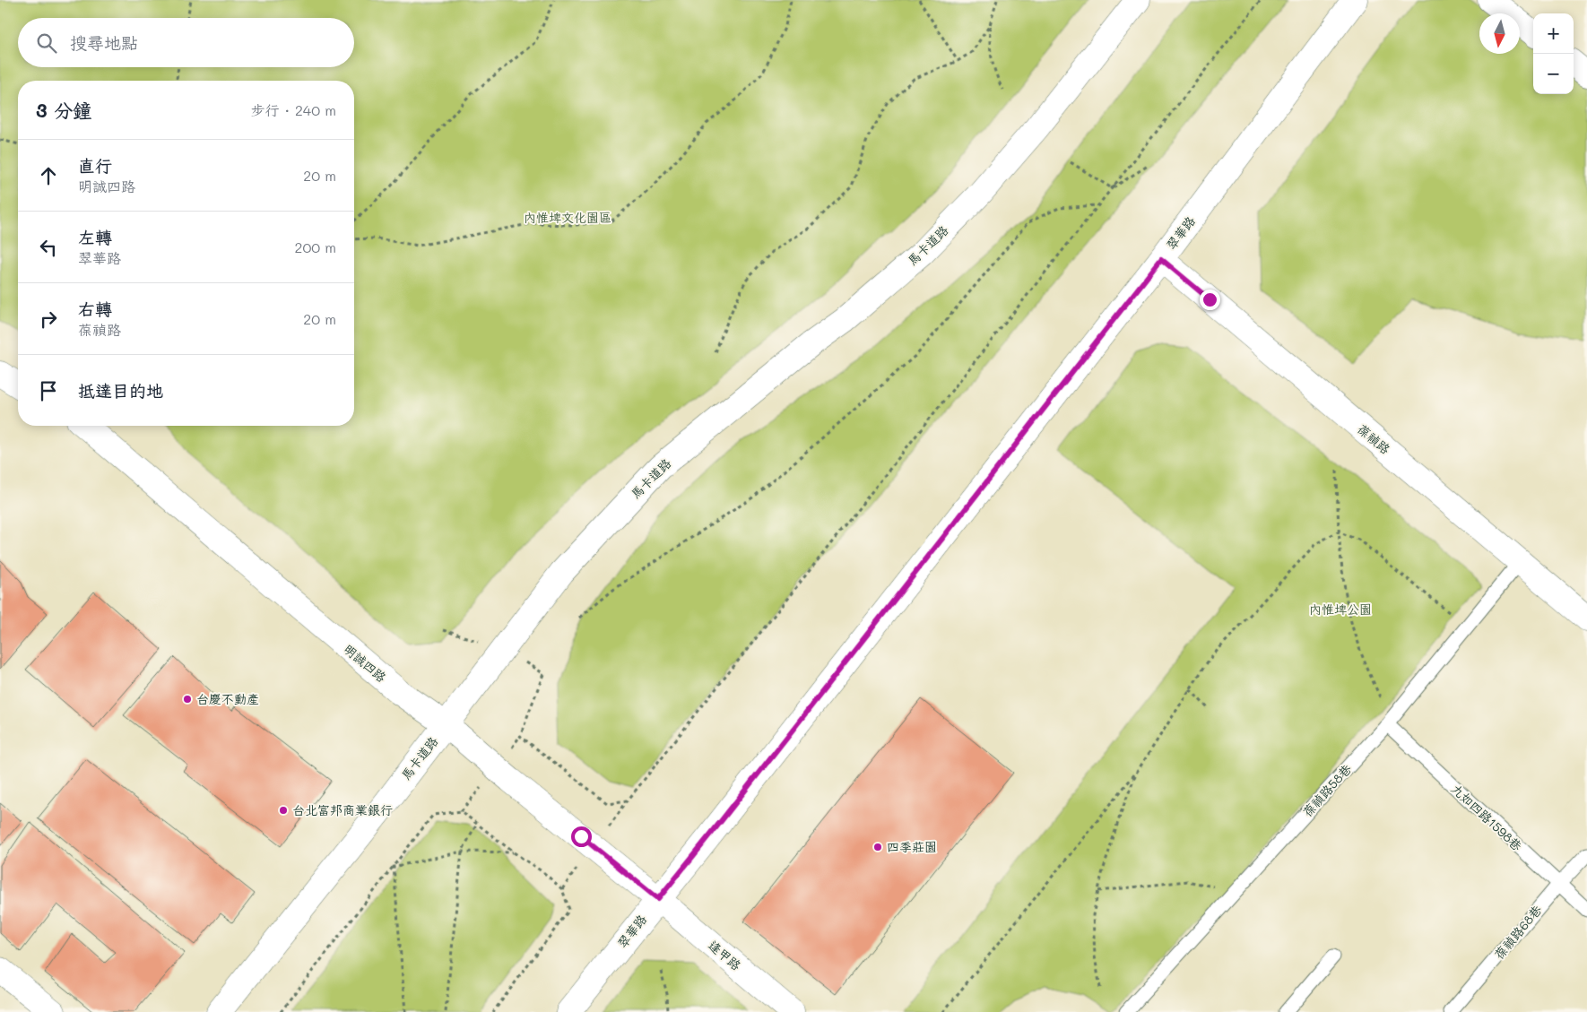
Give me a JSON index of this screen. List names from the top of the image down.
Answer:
{
  "streets": {
    "street": [
      "翠華路",
      "馬卡道路",
      "葆禎路",
      "明誠四路",
      "逢甲路"
    ],
    "lane": ["葆禎路58巷", "九如四路1598巷", "葆禎路68巷"]
  },
  "crossings": [
    ["翠華路", "葆禎路"],
    ["翠華路", "明誠四路"],
    ["翠華路", "逢甲路"],
    ["馬卡道路", "明誠四路"],
    ["葆禎路", "葆禎路58巷"],
    ["明誠四路", "逢甲路"],
    ["葆禎路58巷", "九如四路1598巷"],
    ["九如四路1598巷", "葆禎路68巷"]
  ],
  "parks": ["內惟埤文化園區", "內惟埤公園"],
  "places": ["台慶不動產", "台北富邦商業銀行", "四季莊園"],
  "north": "bottom",
  "page": {
    "map_buttons": ["+", "−"],
    "search": "搜尋地點",
    "heading": ["3 分鐘", "步行 · 240 m"],
    "list": [
      ["直行", "明誠四路", "20 m"],
      ["左轉", "翠華路", "200 m"],
      ["右轉", "葆禎路", "20 m"],
      "抵達目的地"
    ]
  }
}
